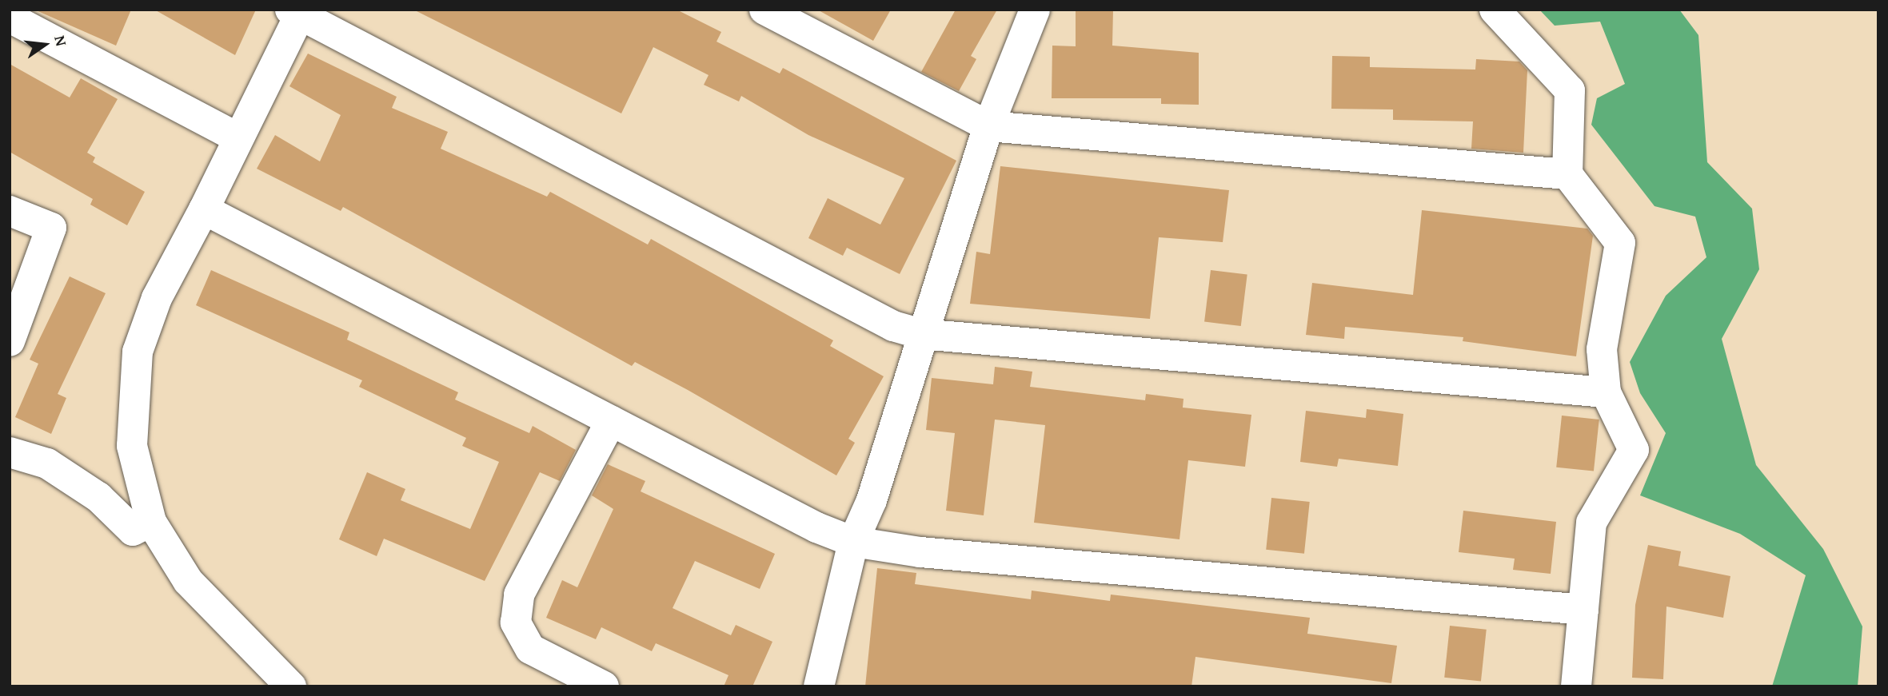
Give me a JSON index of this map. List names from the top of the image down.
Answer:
{
  "north": "right"
}
